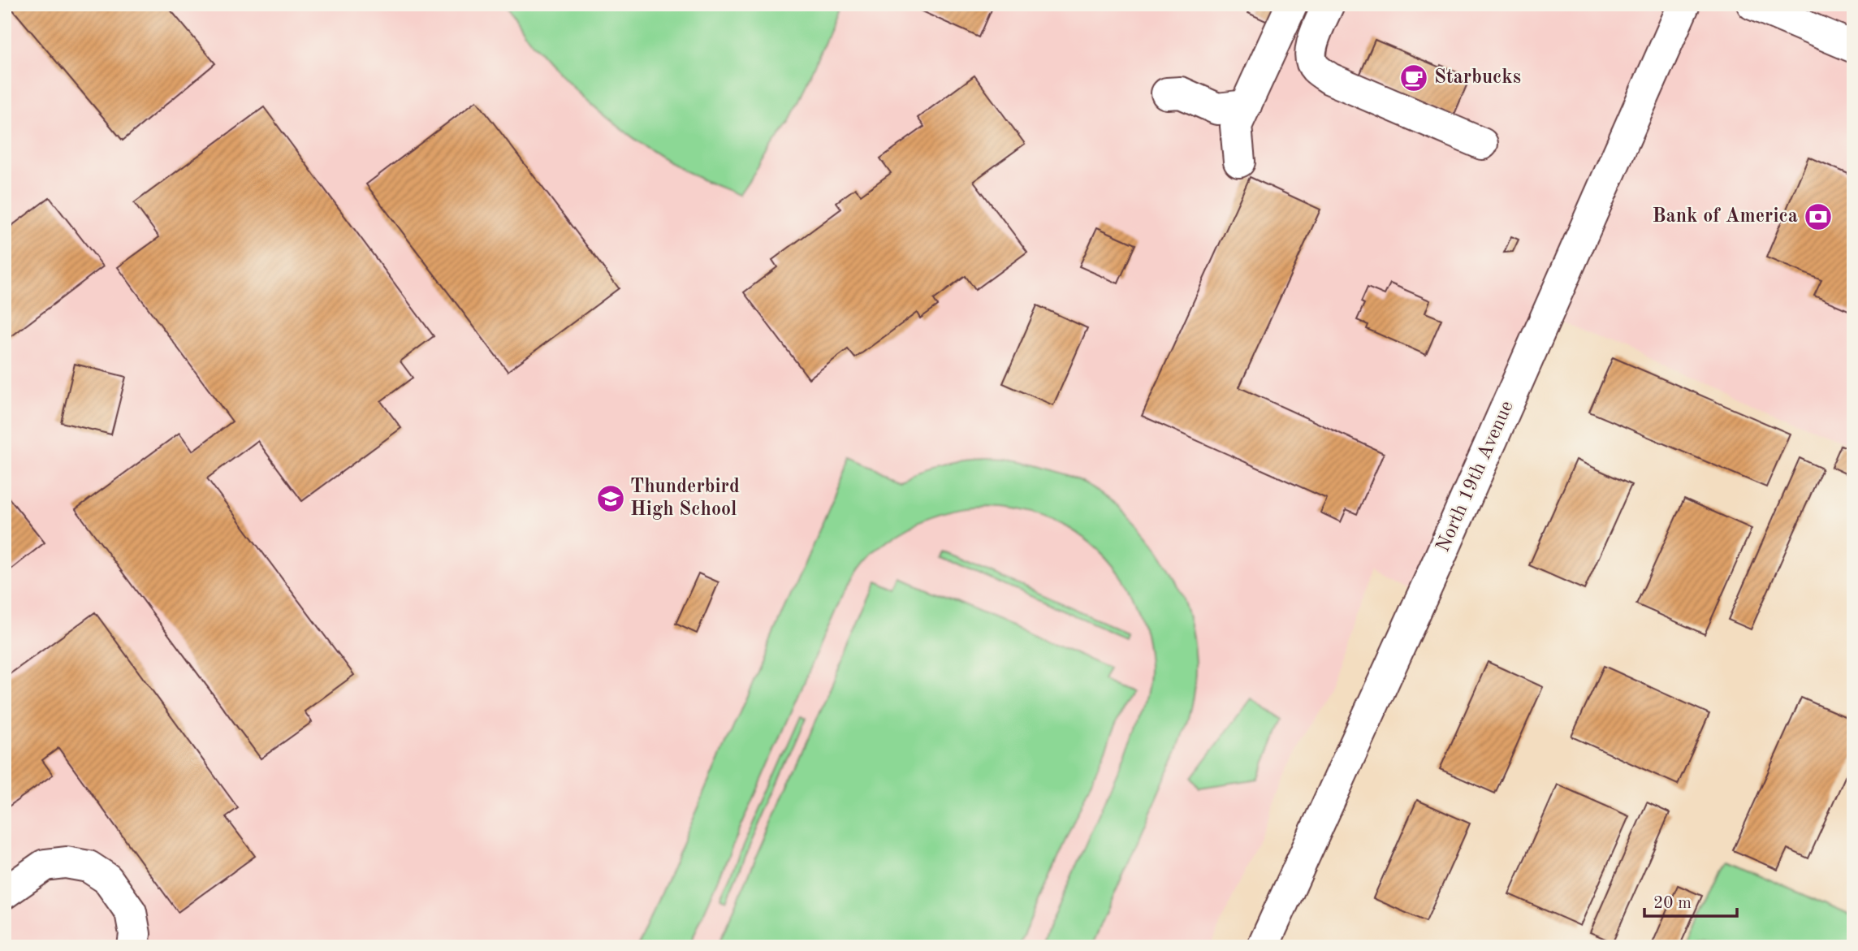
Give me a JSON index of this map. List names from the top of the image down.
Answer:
{
  "streets": {
    "main road": ["North 19th Avenue"]
  },
  "places": {
    "cafe": ["Starbucks"],
    "bank": ["Bank of America"],
    "school or university": ["Thunderbird High School"]
  },
  "scale_bar": "20 m"
}
